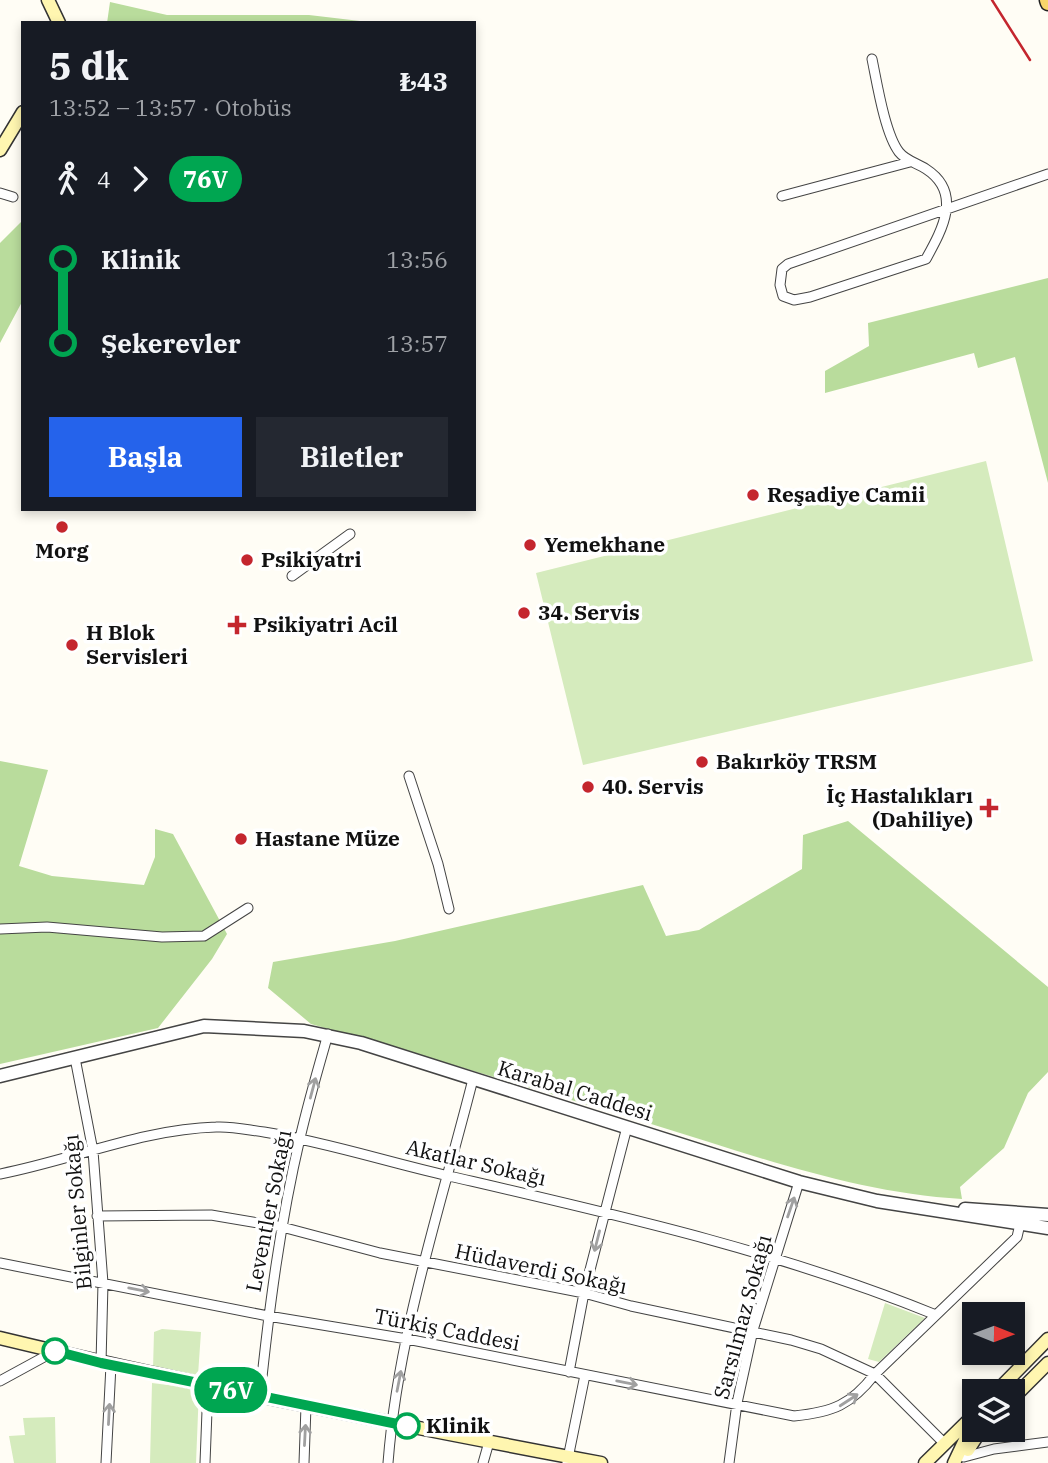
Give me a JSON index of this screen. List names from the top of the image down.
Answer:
{
  "streets": {
    "street": [
      "Karabal Caddesi",
      "Akatlar Sokağı",
      "Leventler Sokağı",
      "Bilginler Sokağı",
      "Hüdaverdi Sokağı",
      "Sarsılmaz Sokağı",
      "Türkiş Caddesi"
    ]
  },
  "crossings": [
    ["Karabal Caddesi", "Leventler Sokağı"],
    ["Karabal Caddesi", "Bilginler Sokağı"],
    ["Karabal Caddesi", "Sarsılmaz Sokağı"],
    ["Karabal Caddesi", "Türkiş Caddesi"],
    ["Akatlar Sokağı", "Leventler Sokağı"],
    ["Akatlar Sokağı", "Bilginler Sokağı"],
    ["Akatlar Sokağı", "Sarsılmaz Sokağı"],
    ["Akatlar Sokağı", "Türkiş Caddesi"],
    ["Leventler Sokağı", "Hüdaverdi Sokağı"],
    ["Leventler Sokağı", "Türkiş Caddesi"],
    ["Bilginler Sokağı", "Hüdaverdi Sokağı"],
    ["Bilginler Sokağı", "Türkiş Caddesi"],
    ["Hüdaverdi Sokağı", "Sarsılmaz Sokağı"],
    ["Hüdaverdi Sokağı", "Türkiş Caddesi"],
    ["Sarsılmaz Sokağı", "Türkiş Caddesi"]
  ],
  "one_way": ["Türkiş Caddesi"],
  "places": {
    "other": [
      "Reşadiye Camii",
      "Morg",
      "Yemekhane",
      "Psikiyatri",
      "34. Servis",
      "H Blok Servisleri",
      "Bakırköy TRSM",
      "40. Servis",
      "Hastane Müze",
      "Klinik"
    ],
    "health": ["Psikiyatri Acil", "İç Hastalıkları (Dahiliye)"]
  },
  "lines": ["bus line 76V"],
  "north": "right",
  "page": {
    "on_map": "76V",
    "heading": ["5 dk", "13:52 – 13:57 · Otobüs", "₺43"],
    "legs": ["4", "76V"],
    "list": [
      {
        "name": "Klinik",
        "value": "13:56"
      },
      {
        "name": "Şekerevler",
        "value": "13:57"
      }
    ],
    "buttons": ["Başla", "Biletler"]
  }
}
